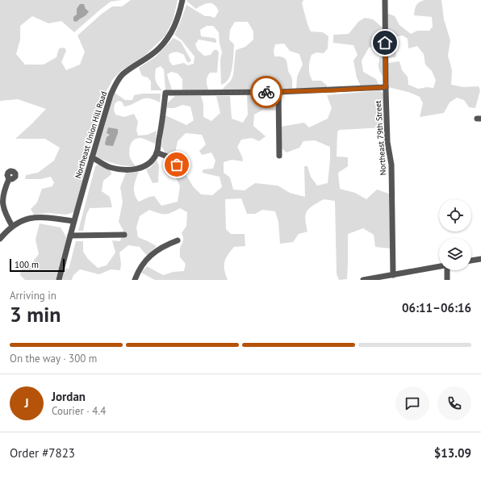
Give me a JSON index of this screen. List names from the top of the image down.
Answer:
{
  "streets": {
    "street": ["Northeast Union Hill Road", "Northeast 79th Street"]
  },
  "scale_bar": "100 m",
  "page": {
    "scale": "100 m",
    "heading": ["3 min", "Arriving in", "06:11–06:16"],
    "panel": [
      "Jordan",
      "Courier · 4.4",
      "Order #7823",
      "$13.09"
    ],
    "bar": "On the way · 300 m",
    "round": "J"
  }
}
